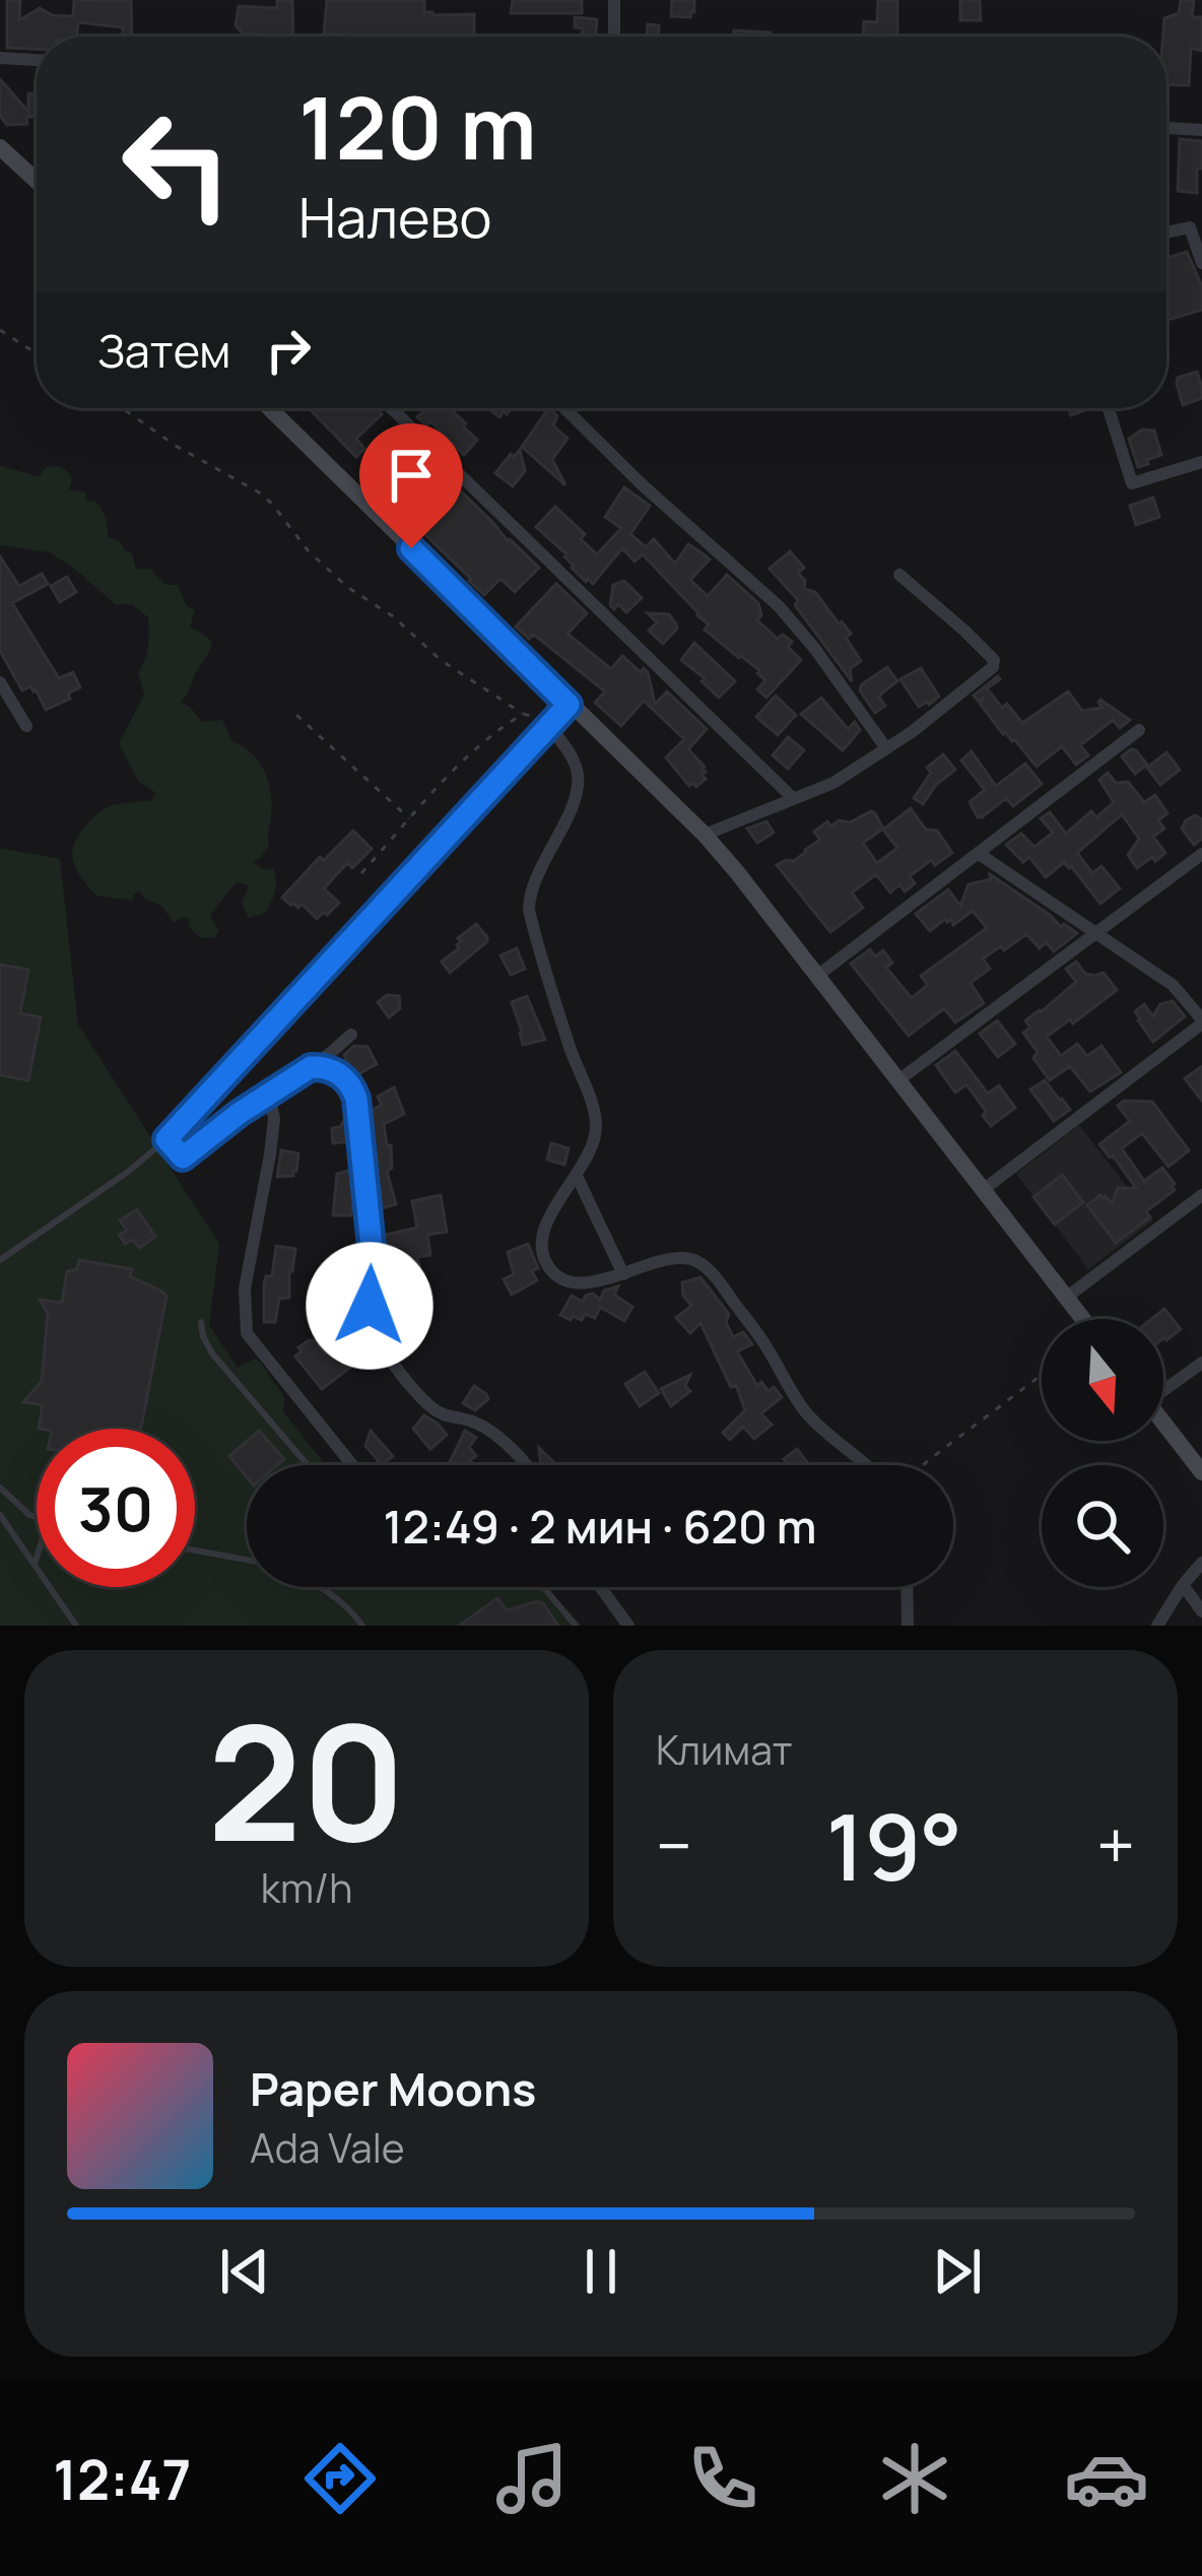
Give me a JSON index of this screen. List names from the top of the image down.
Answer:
{
  "north": "bottom",
  "page": {
    "turn": ["120 m", "Налево"],
    "then": "Затем",
    "limit": "30",
    "trip": "12:49 · 2 мин · 620 m",
    "tile": [
      ["20", "km/h"],
      "Климат"
    ],
    "heat": ["−", "19°", "+"],
    "song": ["Paper Moons", "Ada Vale"],
    "tabs": "12:47"
  }
}
